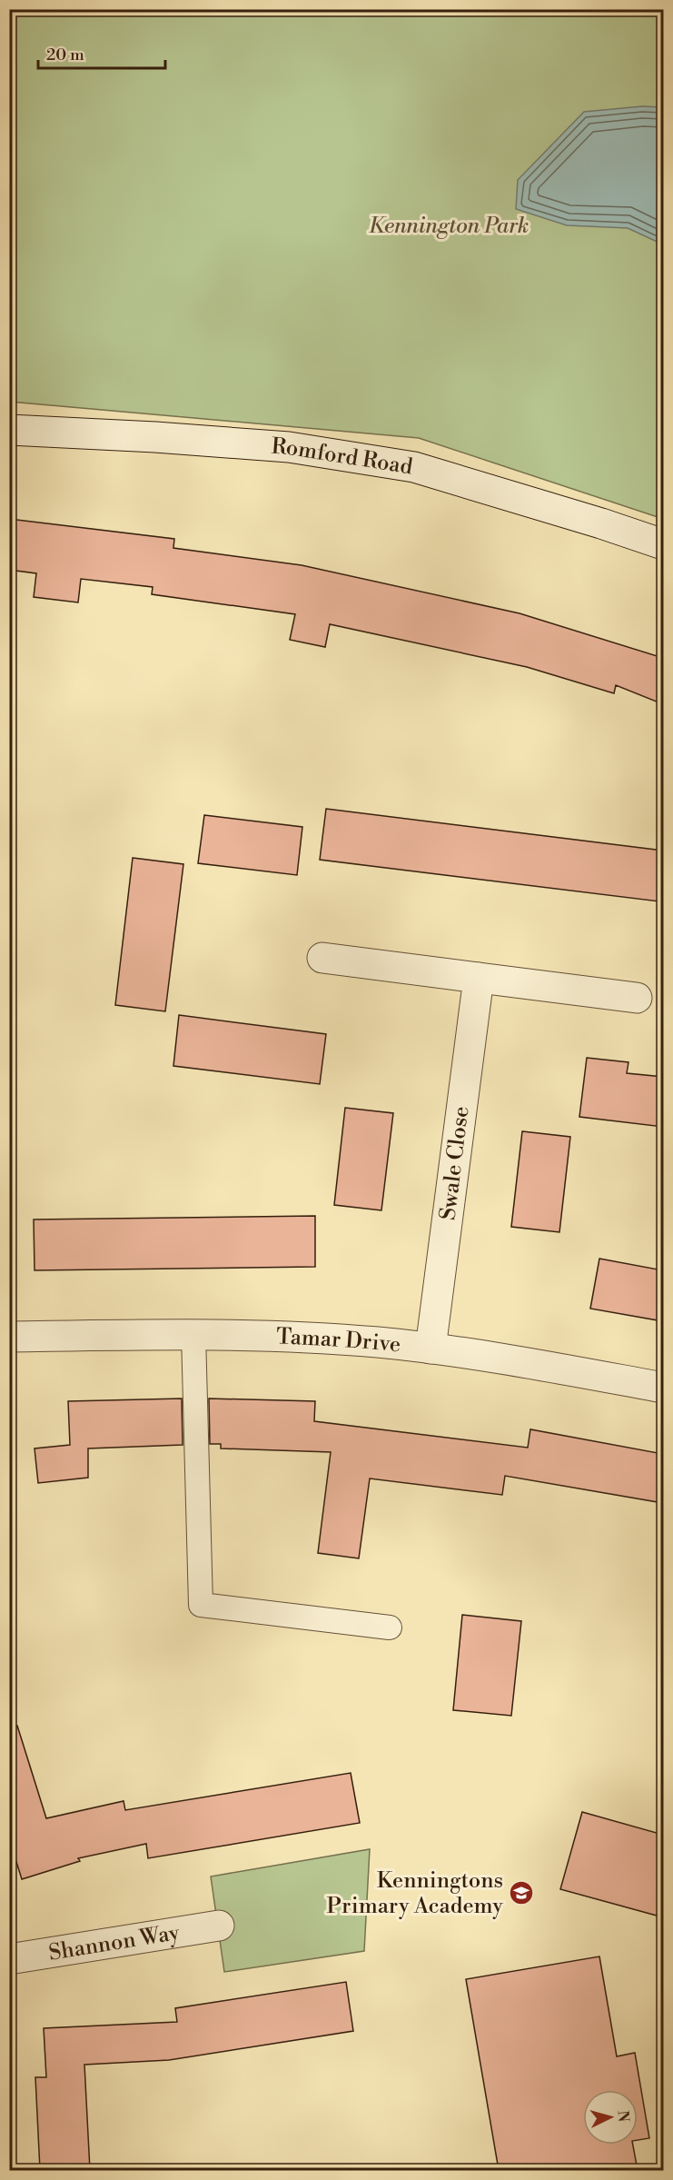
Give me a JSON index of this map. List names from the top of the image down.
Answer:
{
  "streets": {
    "street": [
      "Romford Road",
      "Swale Close",
      "Tamar Drive",
      "Shannon Way"
    ]
  },
  "crossings": [
    ["Swale Close", "Tamar Drive"]
  ],
  "parks": ["Kennington Park"],
  "places": {
    "school or university": ["Kenningtons Primary Academy"]
  },
  "scale_bar": "20 m",
  "north": "right"
}
